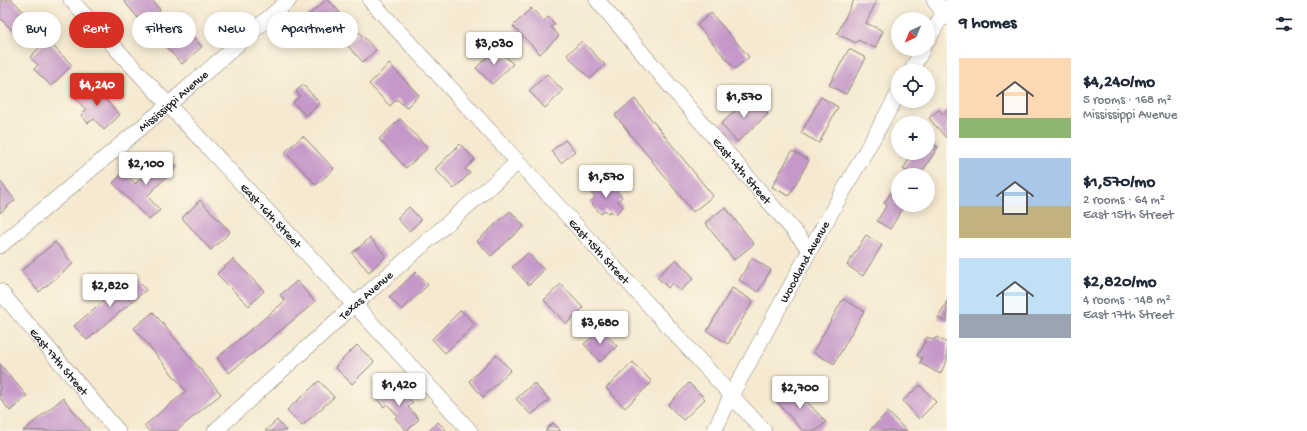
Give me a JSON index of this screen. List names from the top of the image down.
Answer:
{
  "streets": {
    "street": [
      "Mississippi Avenue",
      "East 14th Street",
      "East 16th Street",
      "East 15th Street",
      "Woodland Avenue",
      "Texas Avenue",
      "East 17th Street"
    ]
  },
  "crossings": [
    ["Mississippi Avenue", "East 16th Street"],
    ["East 14th Street", "Woodland Avenue"],
    ["East 16th Street", "Texas Avenue"],
    ["East 15th Street", "Woodland Avenue"],
    ["East 15th Street", "Texas Avenue"]
  ],
  "north": "bottom left",
  "page": {
    "heading": "9 homes",
    "map_buttons": ["+", "−"],
    "chip": [
      "Buy",
      "Rent",
      "Filters",
      "New",
      "Apartment"
    ],
    "price": [
      "$3,030",
      "$4,240",
      "$1,570",
      "$2,100",
      "$1,570",
      "$2,820",
      "$3,680",
      "$1,420",
      "$2,700"
    ],
    "list": [
      {
        "name": "$4,240/mo",
        "note": "5 rooms · 168 m² · Mississippi Avenue"
      },
      {
        "name": "$1,570/mo",
        "note": "2 rooms · 64 m² · East 15th Street"
      },
      {
        "name": "$2,820/mo",
        "note": "4 rooms · 148 m² · East 17th Street"
      }
    ]
  }
}
